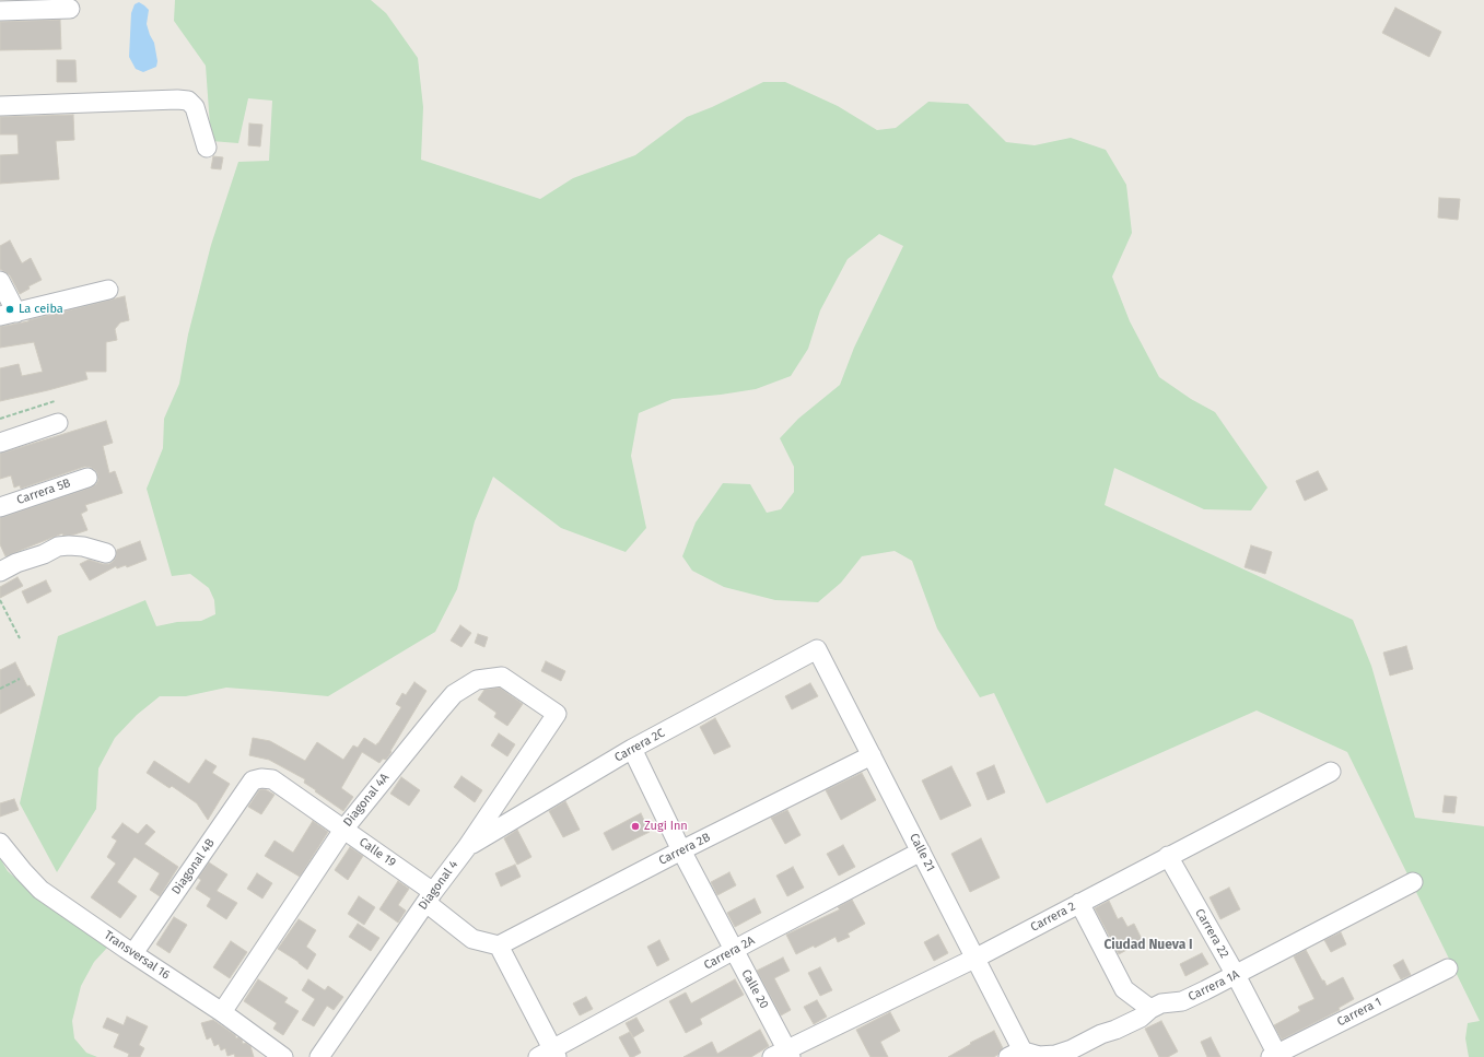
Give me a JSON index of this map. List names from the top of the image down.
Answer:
{
  "streets": {
    "street": [
      "Carrera 5B",
      "Carrera 2C",
      "Diagonal 4A",
      "Carrera 2B",
      "Calle 19",
      "Calle 21",
      "Diagonal 4B",
      "Diagonal 4",
      "Carrera 2",
      "Carrera 22",
      "Carrera 2A",
      "Transversal 16",
      "Carrera 1A",
      "Calle 20",
      "Carrera 1"
    ]
  },
  "crossings": [
    ["Carrera 2C", "Calle 21"],
    ["Carrera 2C", "Diagonal 4"],
    ["Carrera 2C", "Calle 20"],
    ["Diagonal 4A", "Calle 19"],
    ["Diagonal 4A", "Diagonal 4"],
    ["Diagonal 4A", "Transversal 16"],
    ["Carrera 2B", "Calle 19"],
    ["Carrera 2B", "Calle 21"],
    ["Carrera 2B", "Calle 20"],
    ["Calle 19", "Diagonal 4B"],
    ["Calle 19", "Diagonal 4"],
    ["Calle 21", "Carrera 2"],
    ["Calle 21", "Carrera 2A"],
    ["Calle 21", "Carrera 1A"],
    ["Diagonal 4B", "Transversal 16"],
    ["Carrera 2", "Carrera 22"],
    ["Carrera 2", "Calle 20"],
    ["Carrera 22", "Carrera 1A"],
    ["Carrera 22", "Carrera 1"],
    ["Carrera 2A", "Calle 20"]
  ],
  "districts": ["Ciudad Nueva I"],
  "places": ["La ceiba", "Zugi Inn"]
}
